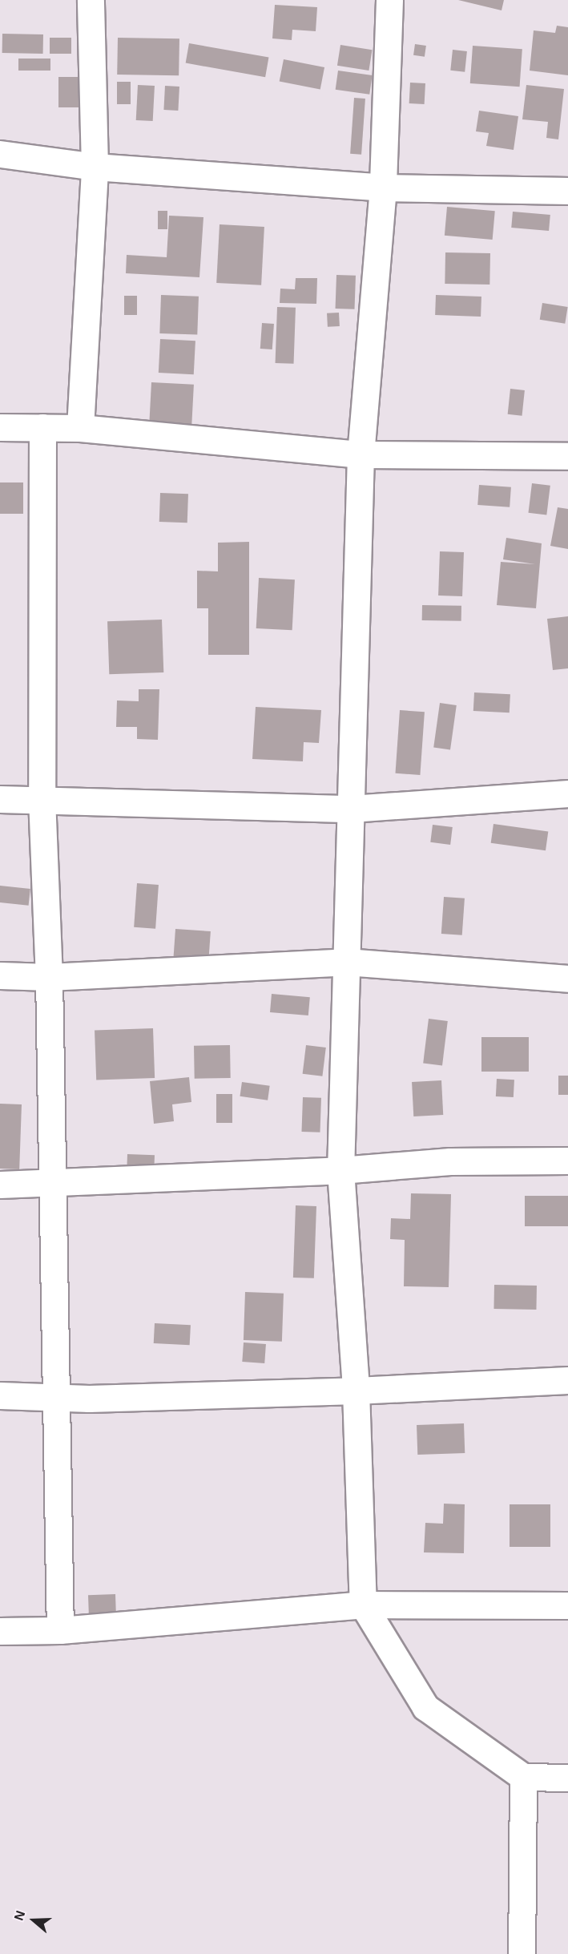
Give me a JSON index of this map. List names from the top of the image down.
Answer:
{
  "north": "left"
}
